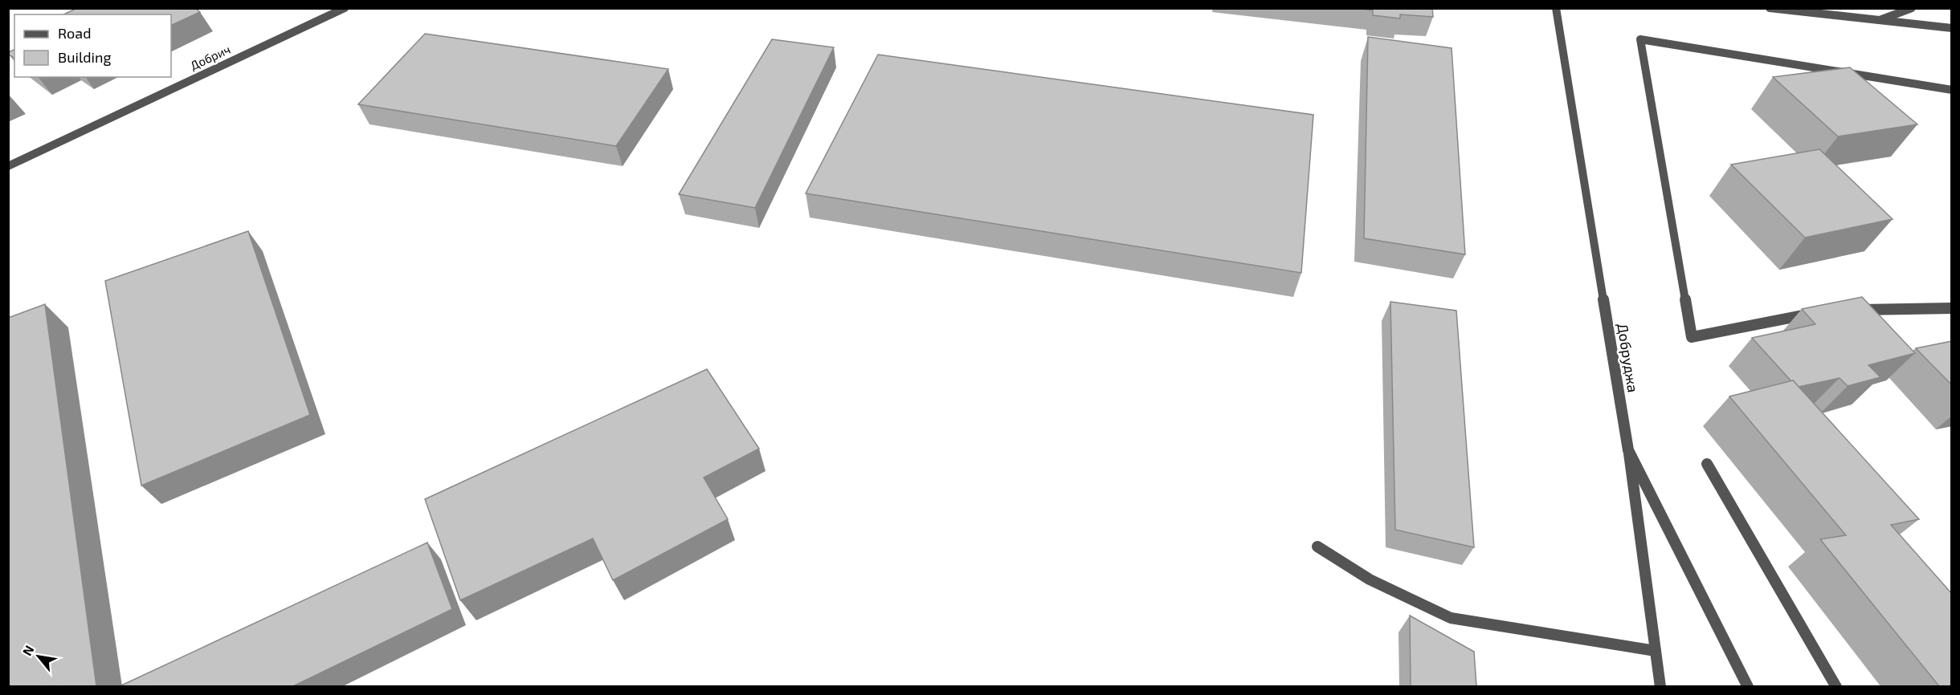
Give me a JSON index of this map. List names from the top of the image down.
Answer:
{
  "streets": {
    "street": ["Добрич", "Добруджа"]
  },
  "legend": ["Road", "Building"],
  "north": "top left"
}
